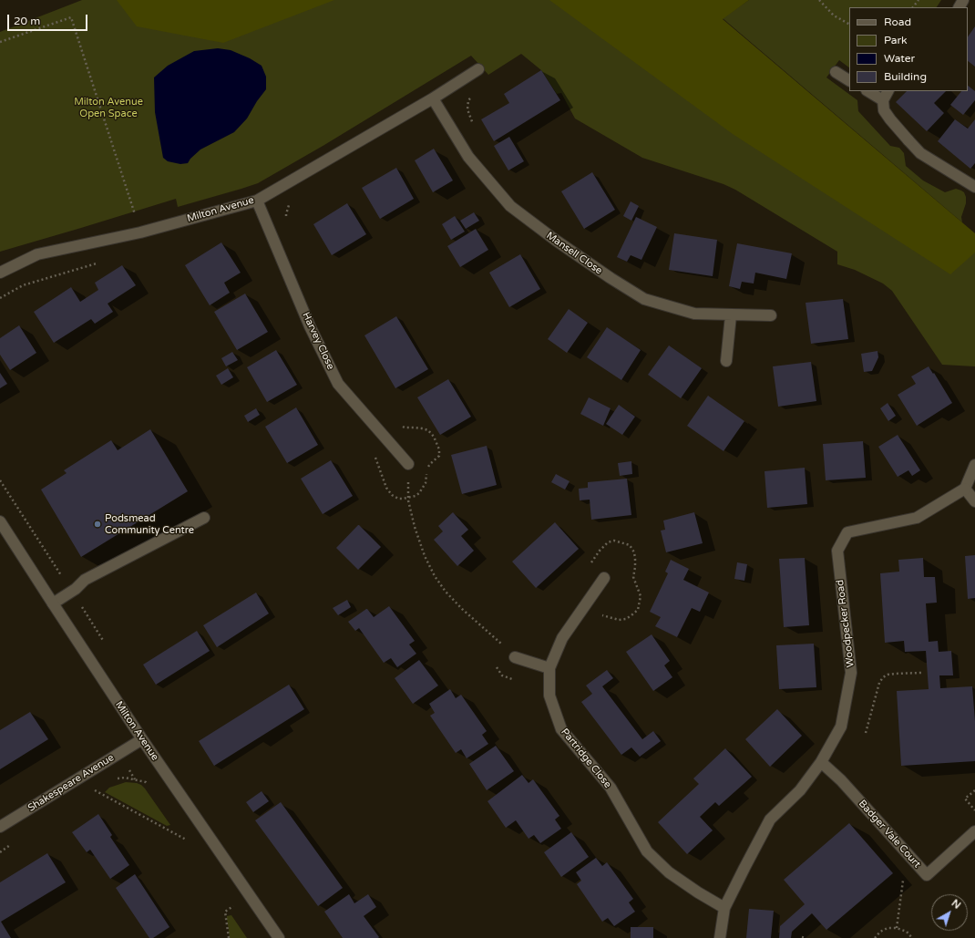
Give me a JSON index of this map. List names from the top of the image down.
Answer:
{
  "streets": {
    "street": [
      "Milton Avenue",
      "Mansell Close",
      "Harvey Close",
      "Woodpecker Road",
      "Partridge Close",
      "Shakespeare Avenue",
      "Badger Vale Court"
    ]
  },
  "crossings": [
    ["Milton Avenue", "Mansell Close"],
    ["Milton Avenue", "Harvey Close"],
    ["Milton Avenue", "Shakespeare Avenue"],
    ["Woodpecker Road", "Partridge Close"],
    ["Woodpecker Road", "Badger Vale Court"]
  ],
  "parks": ["Milton Avenue Open Space"],
  "places": ["Podsmead Community Centre"],
  "legend": [
    "Road",
    "Park",
    "Water",
    "Building"
  ],
  "scale_bar": "20 m",
  "north": "top right"
}
